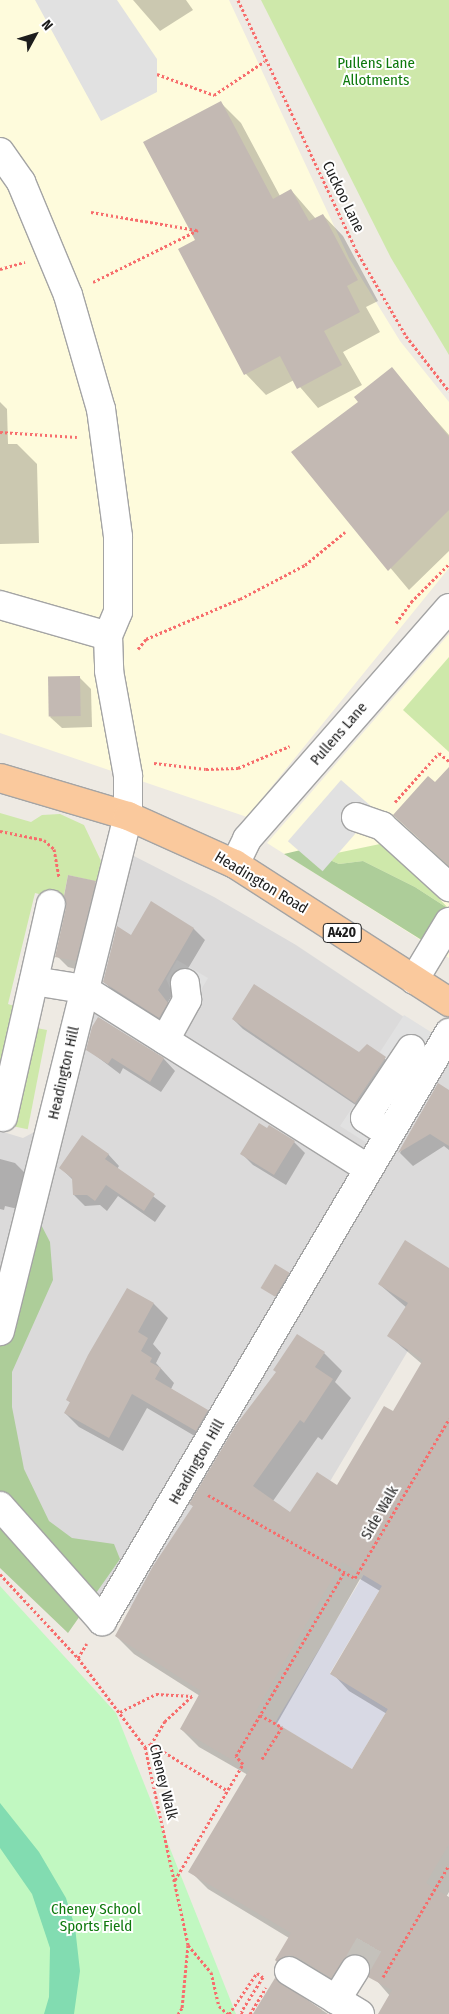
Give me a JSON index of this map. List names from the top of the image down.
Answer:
{
  "streets": {
    "main road": ["Headington Road", "A420"],
    "street": ["Pullens Lane", "Headington Hill"],
    "path": ["Cuckoo Lane", "Side Walk", "Cheney Walk"]
  },
  "crossings": [
    ["Pullens Lane", "Headington Road"],
    ["Headington Road", "Headington Hill"]
  ],
  "parks": ["Pullens Lane Allotments", "Cheney School Sports Field"],
  "north": "top right"
}
